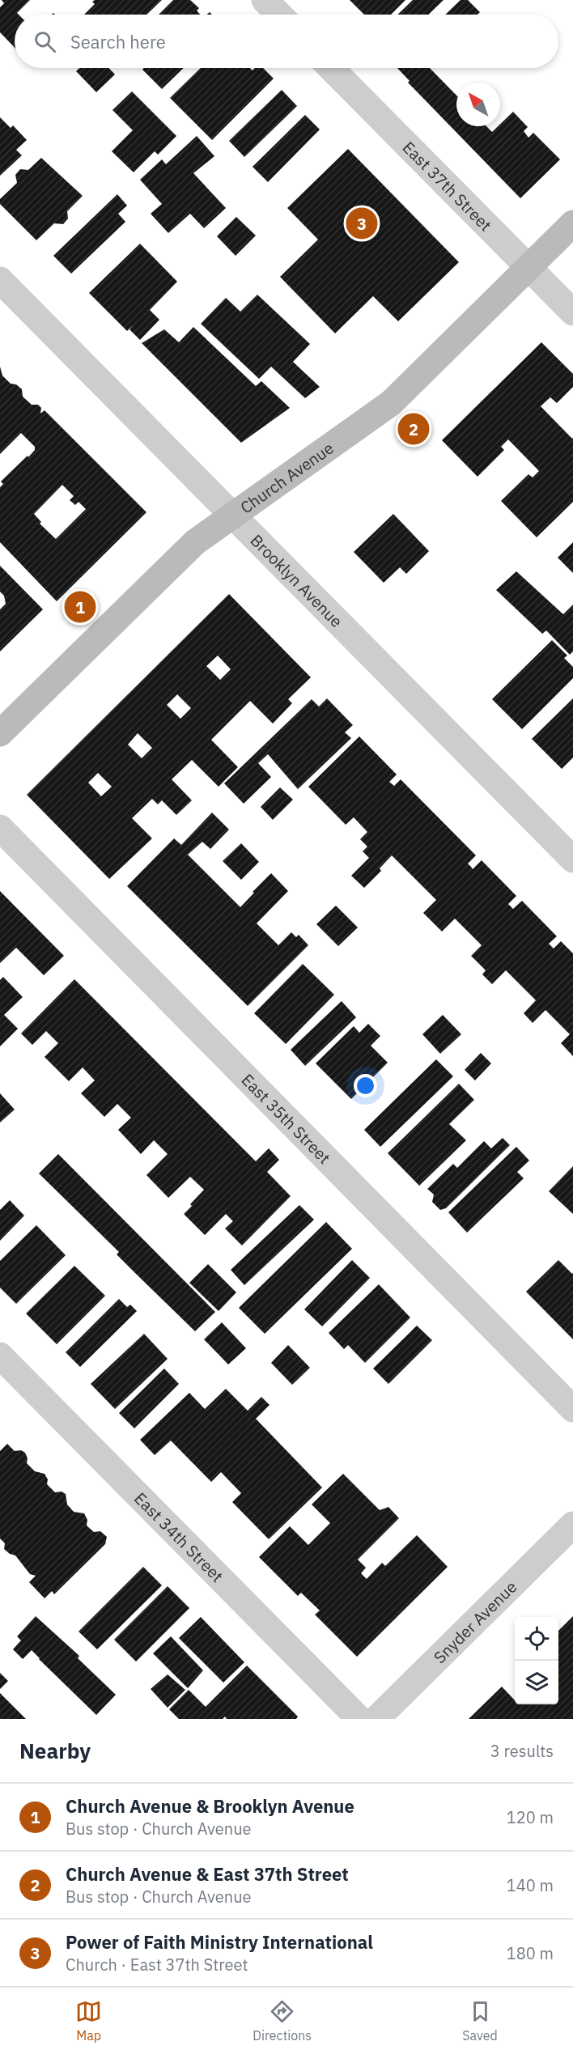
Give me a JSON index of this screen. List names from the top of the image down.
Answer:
{
  "streets": {
    "main road": ["Church Avenue"],
    "street": [
      "East 37th Street",
      "Brooklyn Avenue",
      "East 35th Street",
      "East 34th Street",
      "Snyder Avenue"
    ]
  },
  "crossings": [
    ["East 37th Street", "Church Avenue"],
    ["Church Avenue", "Brooklyn Avenue"]
  ],
  "north": "top left",
  "page": {
    "search": "Search here",
    "pins": ["3", "2", "1"],
    "heading": ["Nearby", "3 results"],
    "list": [
      {
        "mark": "1",
        "name": "Church Avenue & Brooklyn Avenue",
        "note": "Bus stop · Church Avenue",
        "value": "120 m"
      },
      {
        "mark": "2",
        "name": "Church Avenue & East 37th Street",
        "note": "Bus stop · Church Avenue",
        "value": "140 m"
      },
      {
        "mark": "3",
        "name": "Power of Faith Ministry International",
        "note": "Church · East 37th Street",
        "value": "180 m"
      }
    ],
    "nav": ["Map", "Directions", "Saved"]
  }
}
